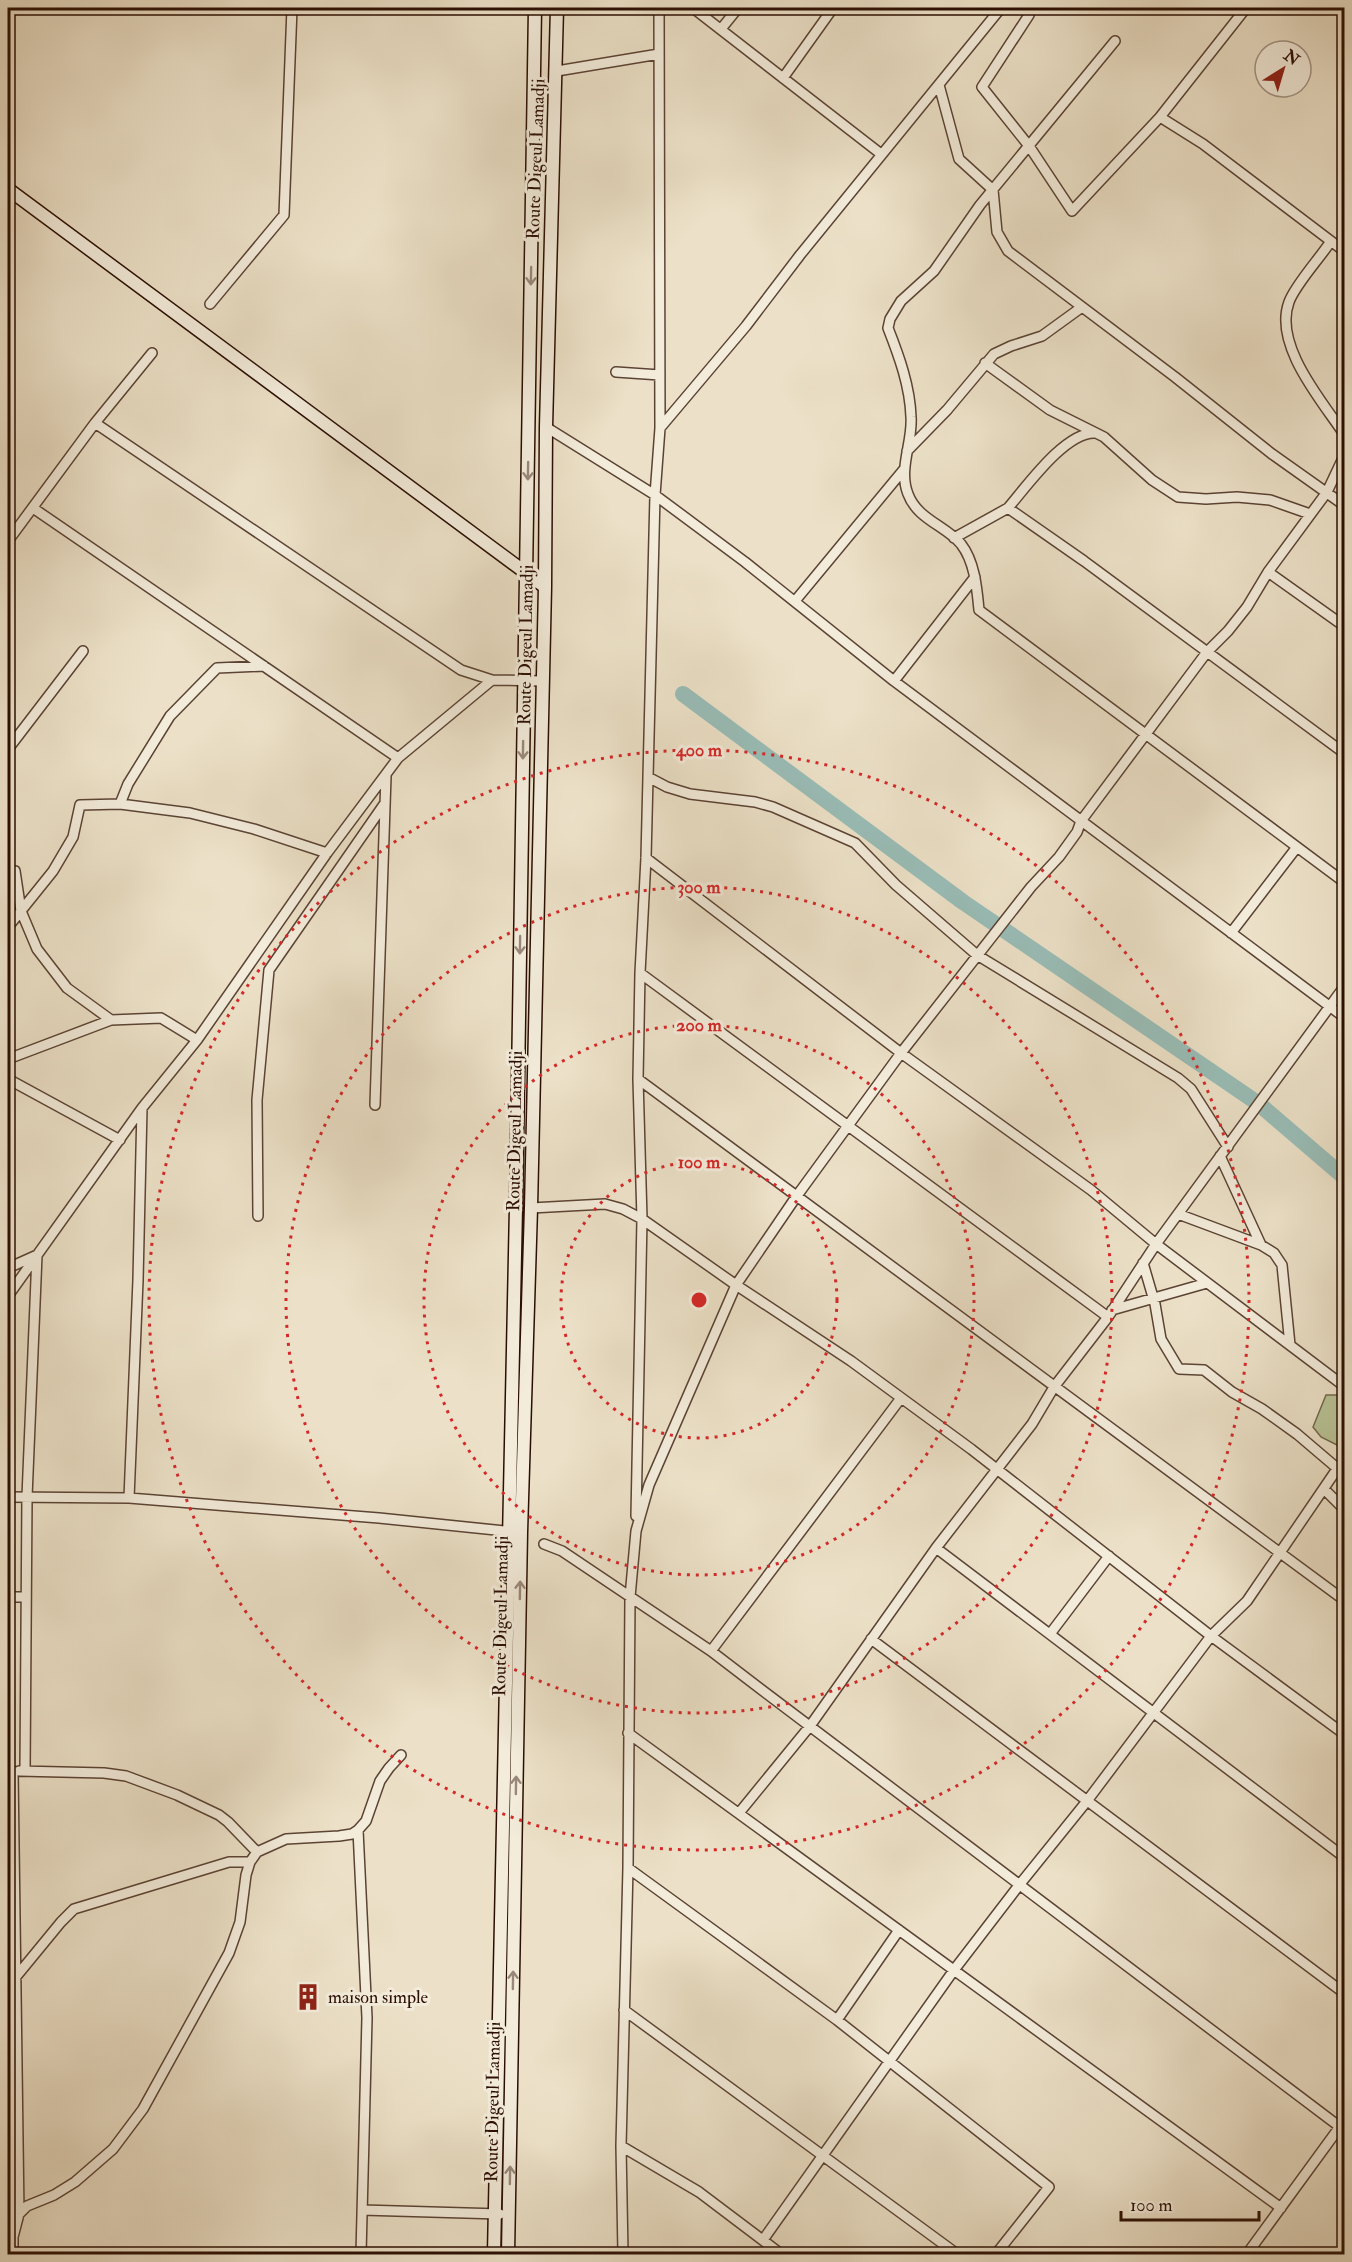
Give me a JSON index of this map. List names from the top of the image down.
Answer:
{
  "streets": {
    "main road": ["Route Digeul Lamadji"]
  },
  "places": {
    "building": ["maison simple"]
  },
  "scale_bar": "100 m",
  "north": "top right",
  "rings": [
    "400 m",
    "300 m",
    "200 m",
    "100 m"
  ]
}
